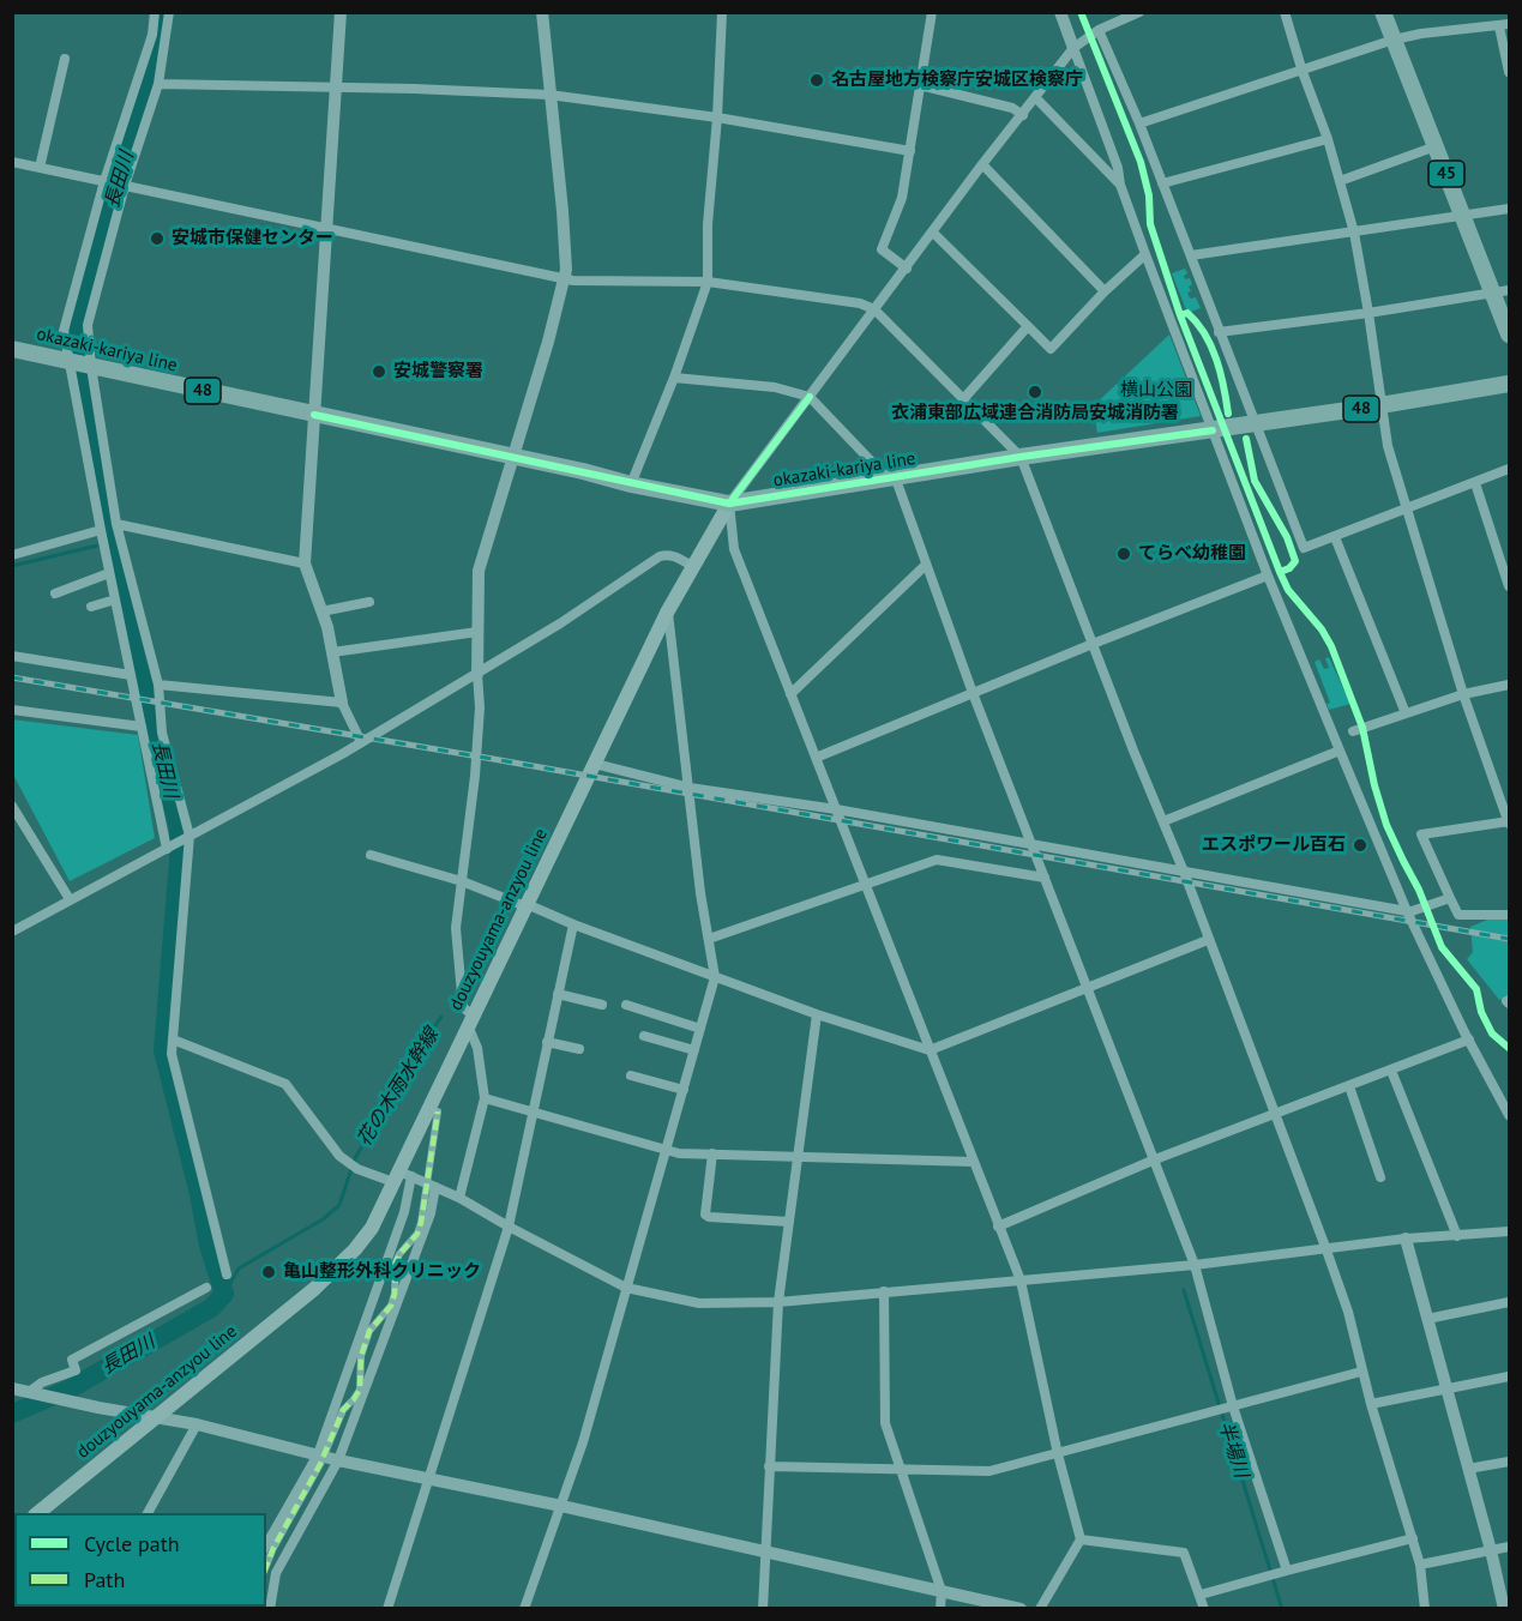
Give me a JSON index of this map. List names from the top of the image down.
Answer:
{
  "streets": {
    "main road": [
      "45",
      "okazaki-kariya line",
      "48",
      "douzyouyama-anzyou line"
    ]
  },
  "crossings": [
    ["okazaki-kariya line", "douzyouyama-anzyou line"]
  ],
  "water": ["長田川", "花の木雨水幹線", "半場川"],
  "parks": ["横山公園"],
  "places": [
    "名古屋地方検察庁安城区検察庁",
    "安城市保健センター",
    "安城警察署",
    "衣浦東部広域連合消防局安城消防署",
    "てらべ幼稚園",
    "エスポワール百石",
    "亀山整形外科クリニック"
  ],
  "legend": ["Cycle path", "Path"]
}
